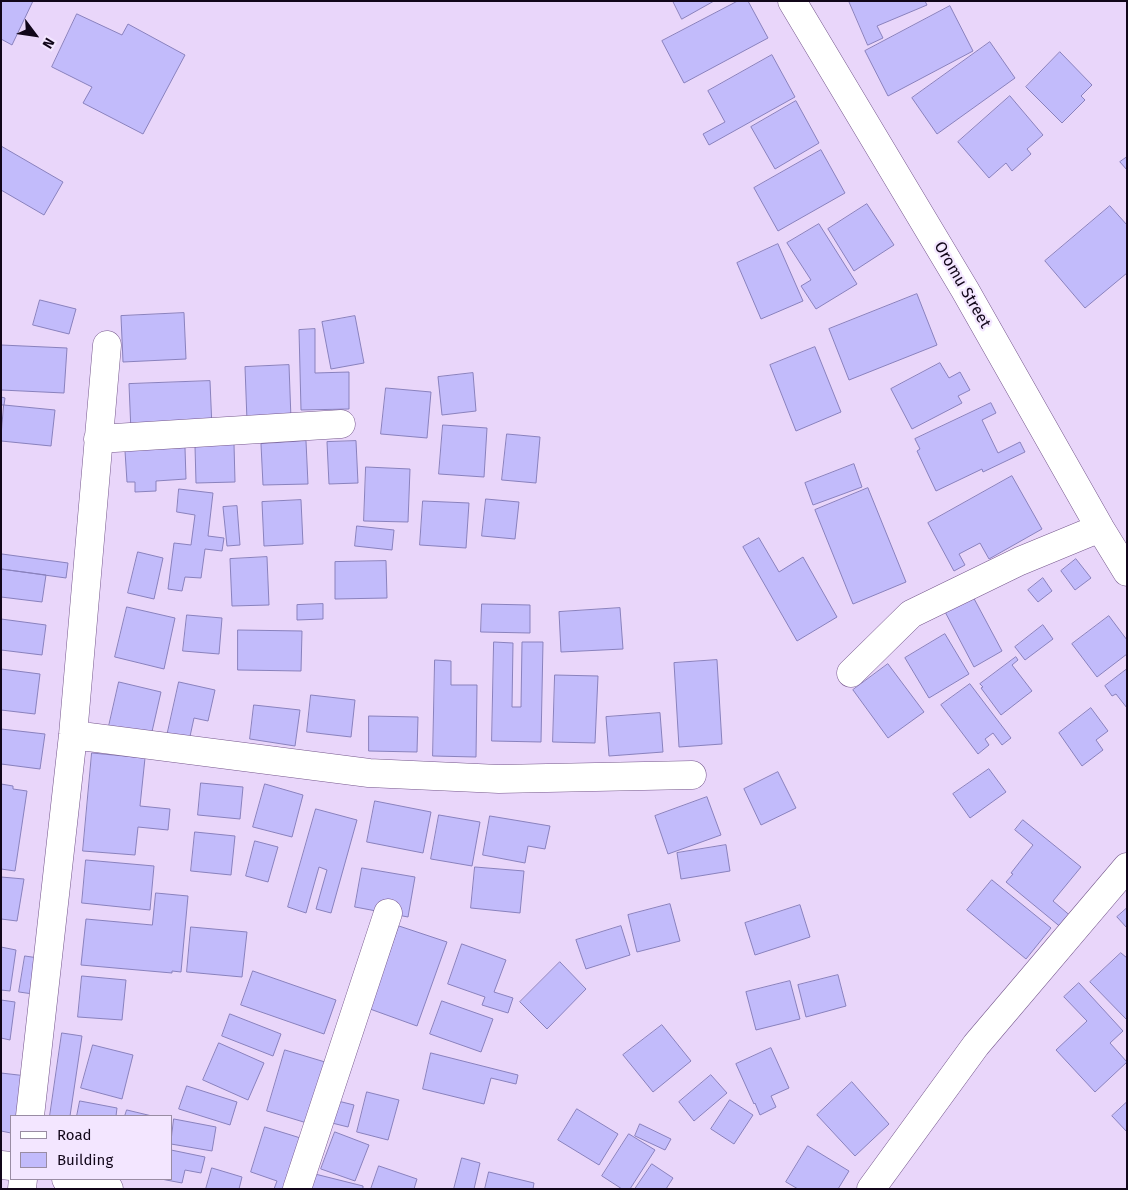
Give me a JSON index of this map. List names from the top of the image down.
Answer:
{
  "streets": {
    "street": ["Oromu Street"]
  },
  "legend": ["Road", "Building"],
  "north": "bottom right"
}
